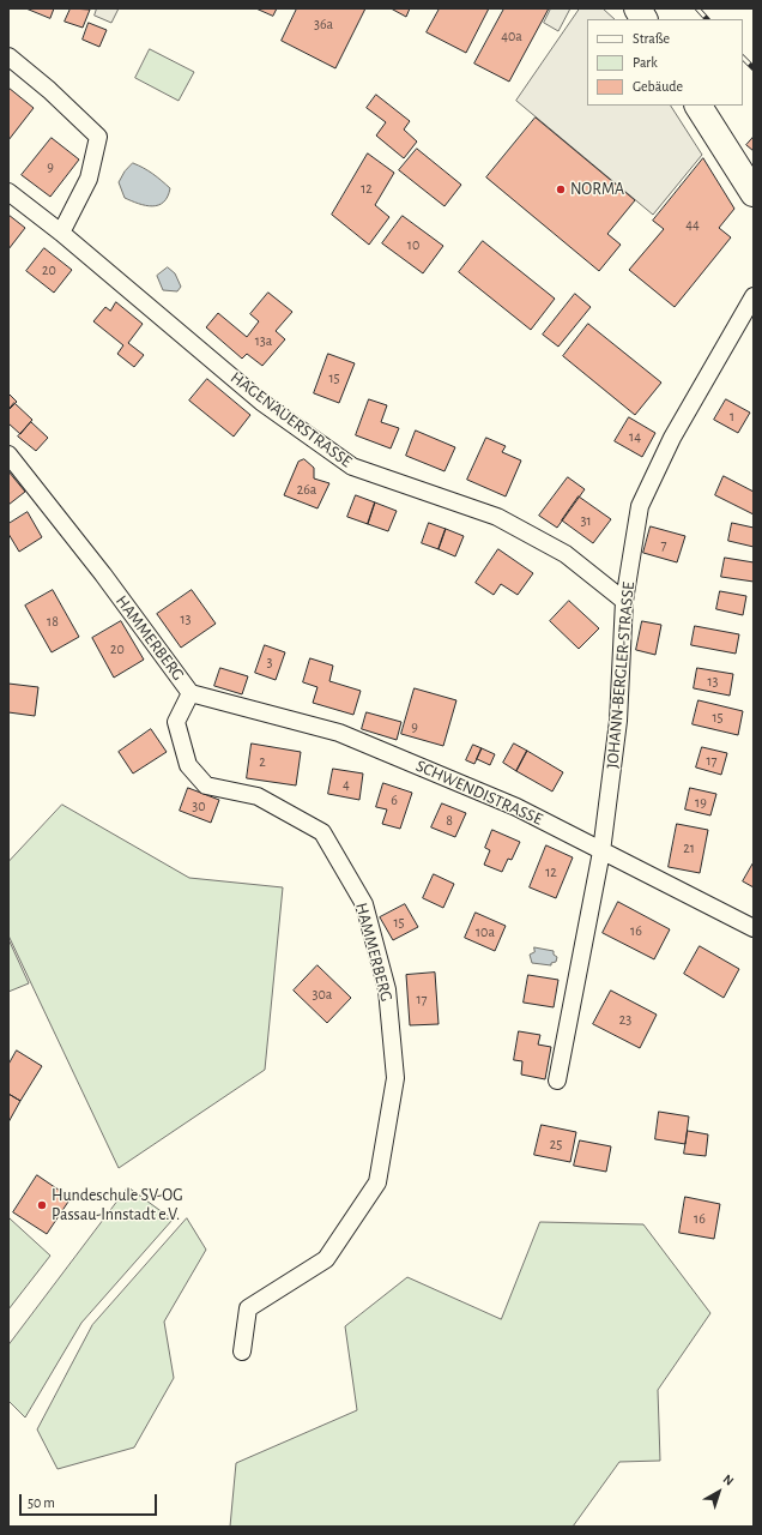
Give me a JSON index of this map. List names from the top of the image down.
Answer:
{
  "streets": {
    "street": [
      "HAGENAUERSTRASSE",
      "HAMMERBERG",
      "JOHANN-BERGLER-STRASSE",
      "SCHWENDISTRASSE"
    ]
  },
  "crossings": [
    ["HAGENAUERSTRASSE", "JOHANN-BERGLER-STRASSE"],
    ["HAMMERBERG", "SCHWENDISTRASSE"],
    ["JOHANN-BERGLER-STRASSE", "SCHWENDISTRASSE"]
  ],
  "places": ["NORMA", "Hundeschule SV-OG Passau-Innstadt e.V."],
  "house_numbers": [
    "36a",
    "40a",
    "9",
    "12",
    "44",
    "10",
    "20",
    "13a",
    "15",
    "1",
    "14",
    "26a",
    "31",
    "7",
    "13",
    "18",
    "20",
    "3",
    "13",
    "15",
    "9",
    "17",
    "2",
    "4",
    "6",
    "19",
    "30",
    "8",
    "21",
    "12",
    "15",
    "16",
    "10a",
    "30a",
    "17",
    "23",
    "25",
    "16"
  ],
  "legend": ["Straße", "Park", "Gebäude"],
  "scale_bar": "50 m",
  "north": "top right"
}
